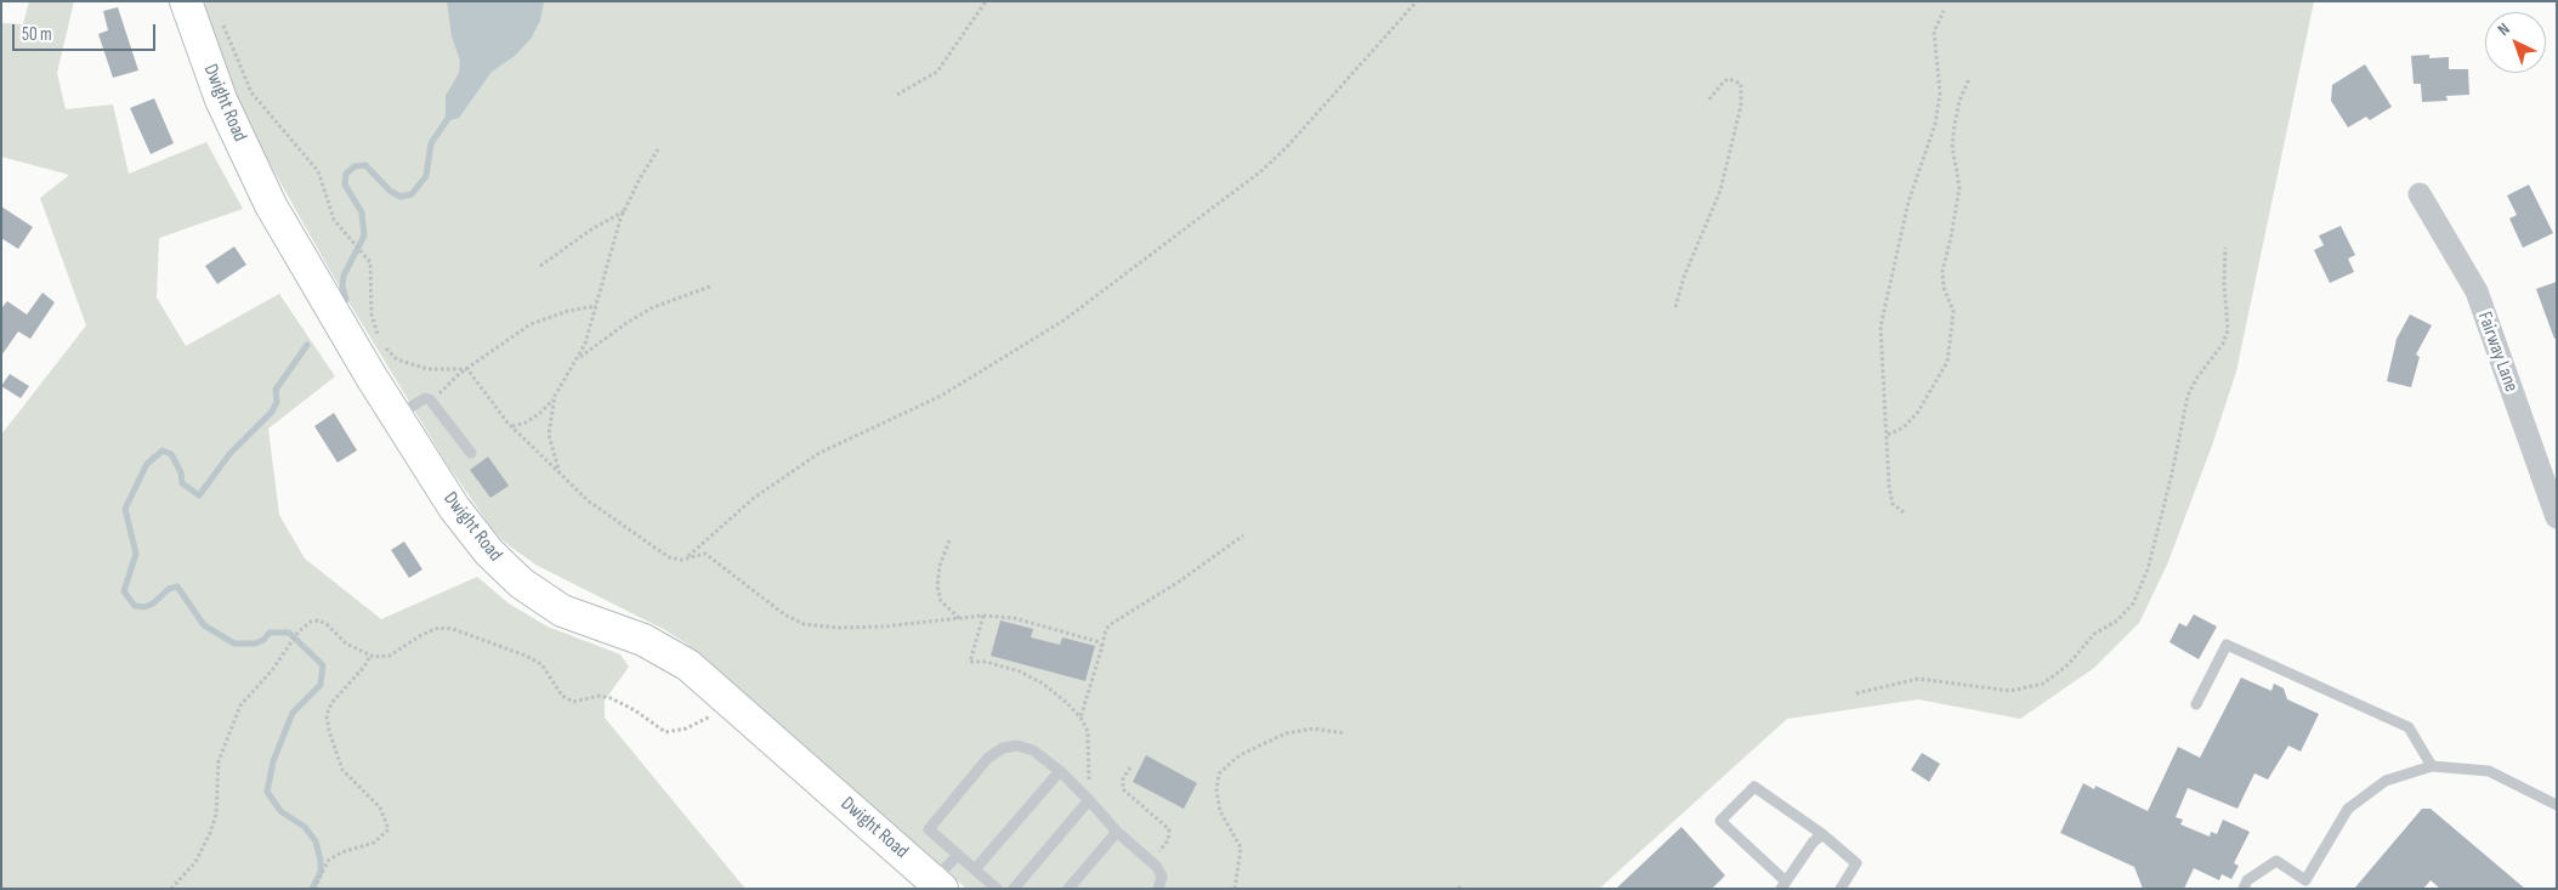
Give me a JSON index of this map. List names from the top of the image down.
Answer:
{
  "streets": {
    "main road": ["Dwight Road"],
    "street": ["Fairway Lane"]
  },
  "scale_bar": "50 m",
  "north": "top left"
}
